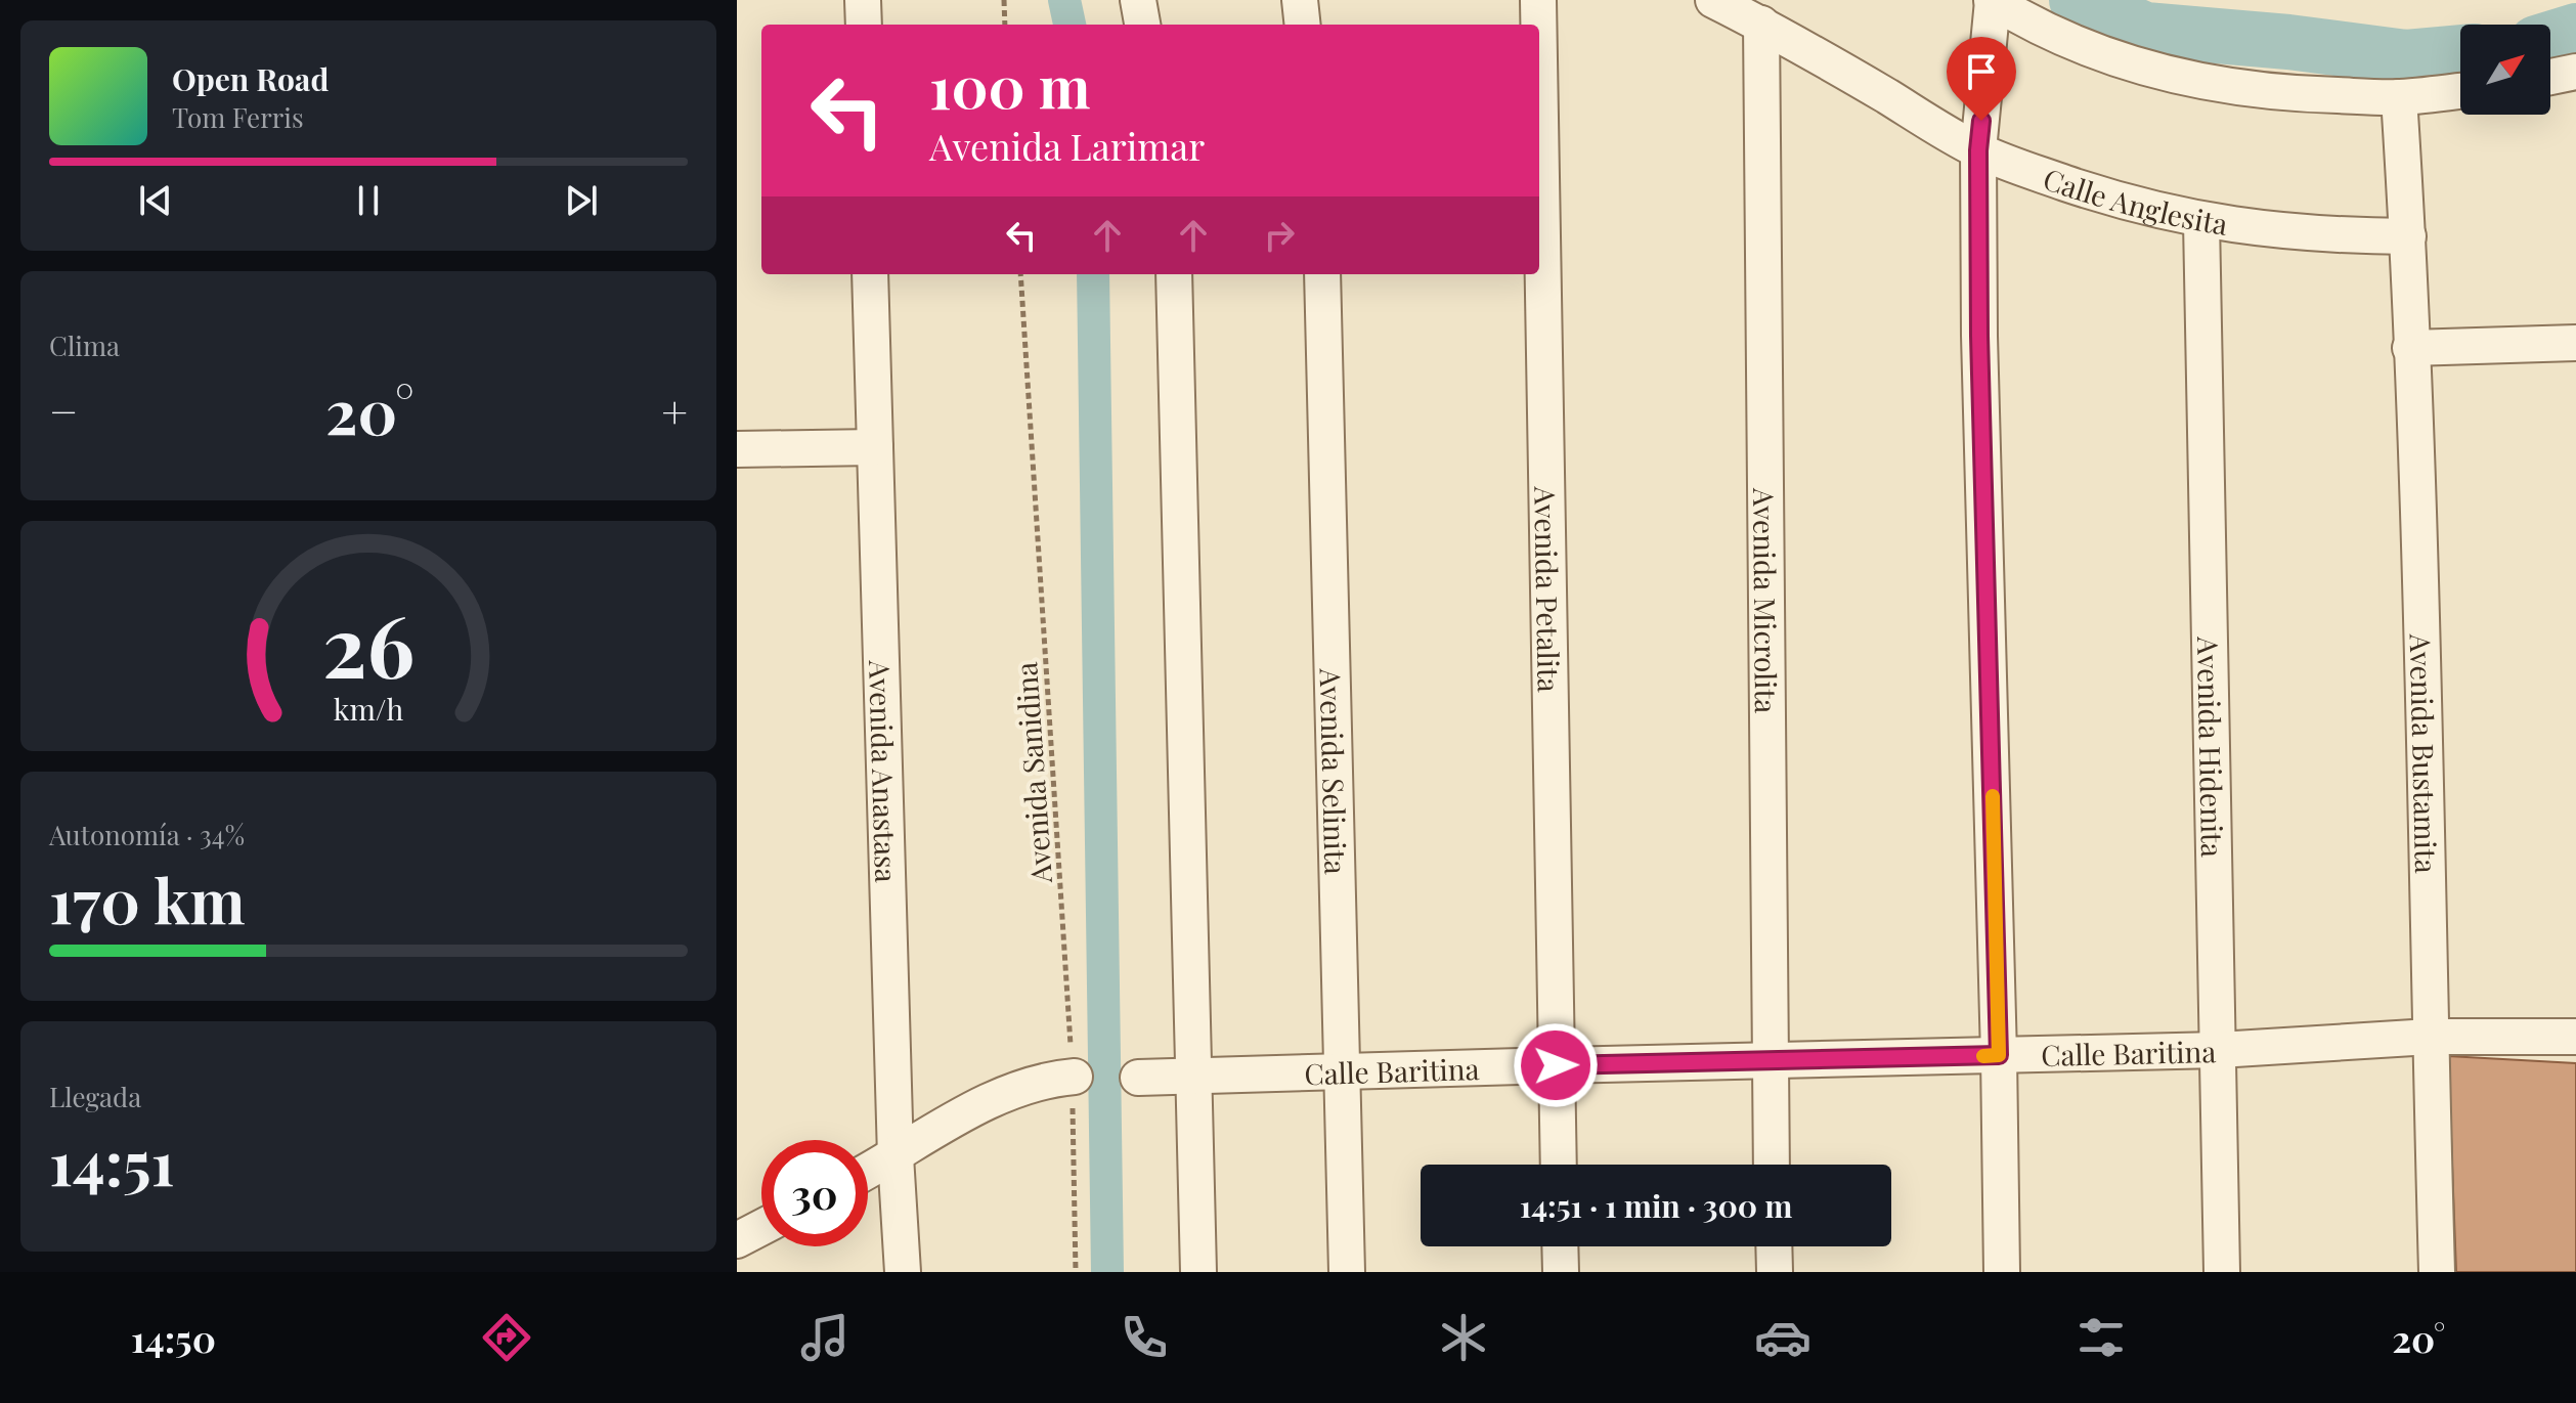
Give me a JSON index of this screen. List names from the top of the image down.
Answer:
{
  "streets": {
    "street": [
      "Calle Anglesita",
      "Avenida Petalita",
      "Avenida Microlita",
      "Avenida Hidenita",
      "Avenida Bustamita",
      "Avenida Selinita",
      "Avenida Anastasa",
      "Calle Baritina"
    ],
    "path": ["Avenida Sanidina"]
  },
  "crossings": [
    ["Calle Anglesita", "Avenida Microlita"],
    ["Calle Anglesita", "Avenida Hidenita"],
    ["Calle Anglesita", "Avenida Bustamita"],
    ["Avenida Petalita", "Calle Baritina"],
    ["Avenida Microlita", "Calle Baritina"],
    ["Avenida Hidenita", "Calle Baritina"],
    ["Avenida Bustamita", "Calle Baritina"],
    ["Avenida Selinita", "Calle Baritina"]
  ],
  "north": "top right",
  "page": {
    "turn": ["100 m", "Avenida Larimar"],
    "song": ["Open Road", "Tom Ferris"],
    "tile": [
      "Clima",
      ["Autonomía · 34%", "170 km"],
      ["Llegada", "14:51"]
    ],
    "heat": ["−", "20°", "+"],
    "limit": "30",
    "trip": "14:51 · 1 min · 300 m",
    "tabs": ["14:50", "20°"],
    "gauge": ["26", "km/h"]
  }
}
